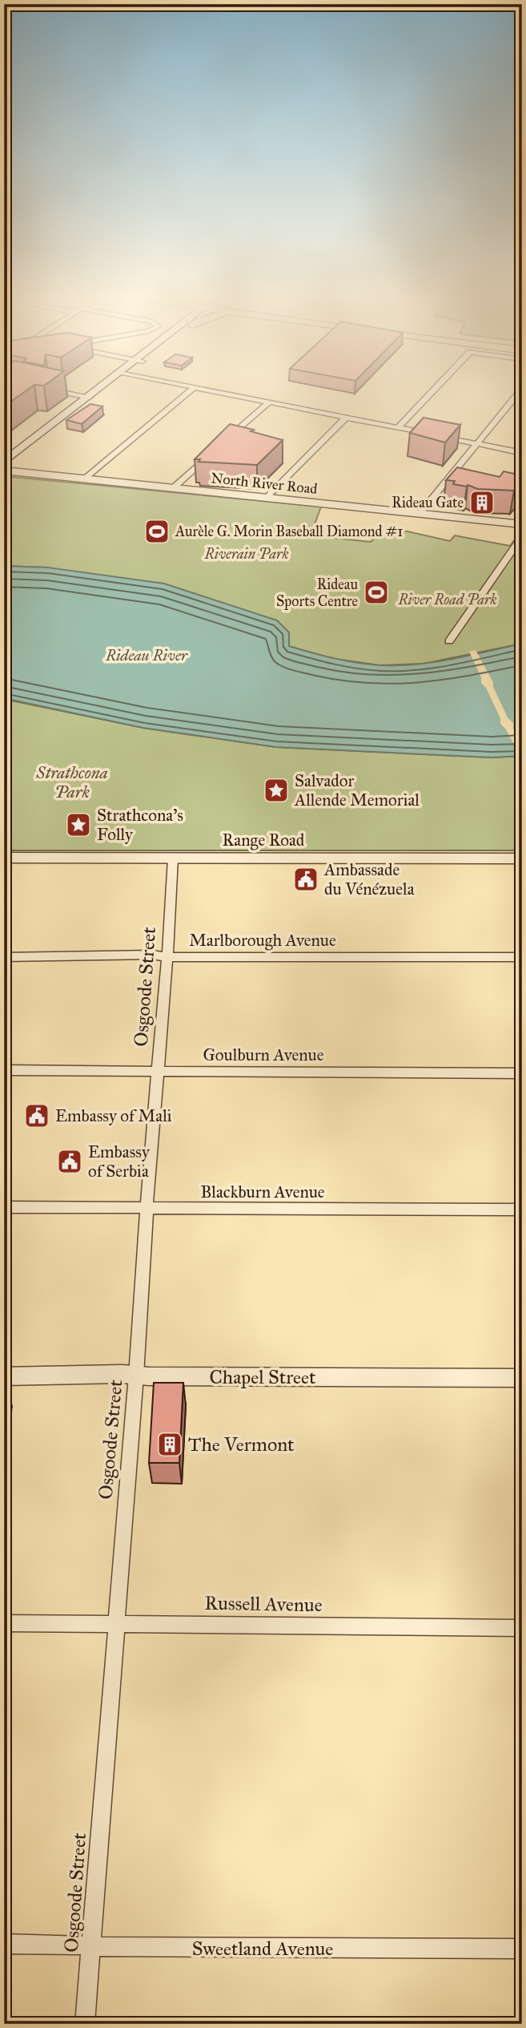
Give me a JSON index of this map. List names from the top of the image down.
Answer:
{
  "streets": {
    "street": [
      "North River Road",
      "Range Road",
      "Marlborough Avenue",
      "Osgoode Street",
      "Goulburn Avenue",
      "Blackburn Avenue",
      "Chapel Street",
      "Russell Avenue",
      "Sweetland Avenue"
    ]
  },
  "crossings": [
    ["Range Road", "Osgoode Street"],
    ["Marlborough Avenue", "Osgoode Street"],
    ["Osgoode Street", "Goulburn Avenue"],
    ["Osgoode Street", "Blackburn Avenue"],
    ["Osgoode Street", "Chapel Street"],
    ["Osgoode Street", "Russell Avenue"],
    ["Osgoode Street", "Sweetland Avenue"]
  ],
  "water": ["Rideau River"],
  "parks": ["Riverain Park", "River Road Park", "Strathcona Park"],
  "places": {
    "building": ["Rideau Gate", "The Vermont"],
    "sports": ["Aurèle G. Morin Baseball Diamond #1", "Rideau Sports Centre"],
    "place": ["Salvador Allende Memorial", "Strathcona's Folly"],
    "public building": ["Ambassade du Vénézuela", "Embassy of Mali", "Embassy of Serbia"]
  }
}
